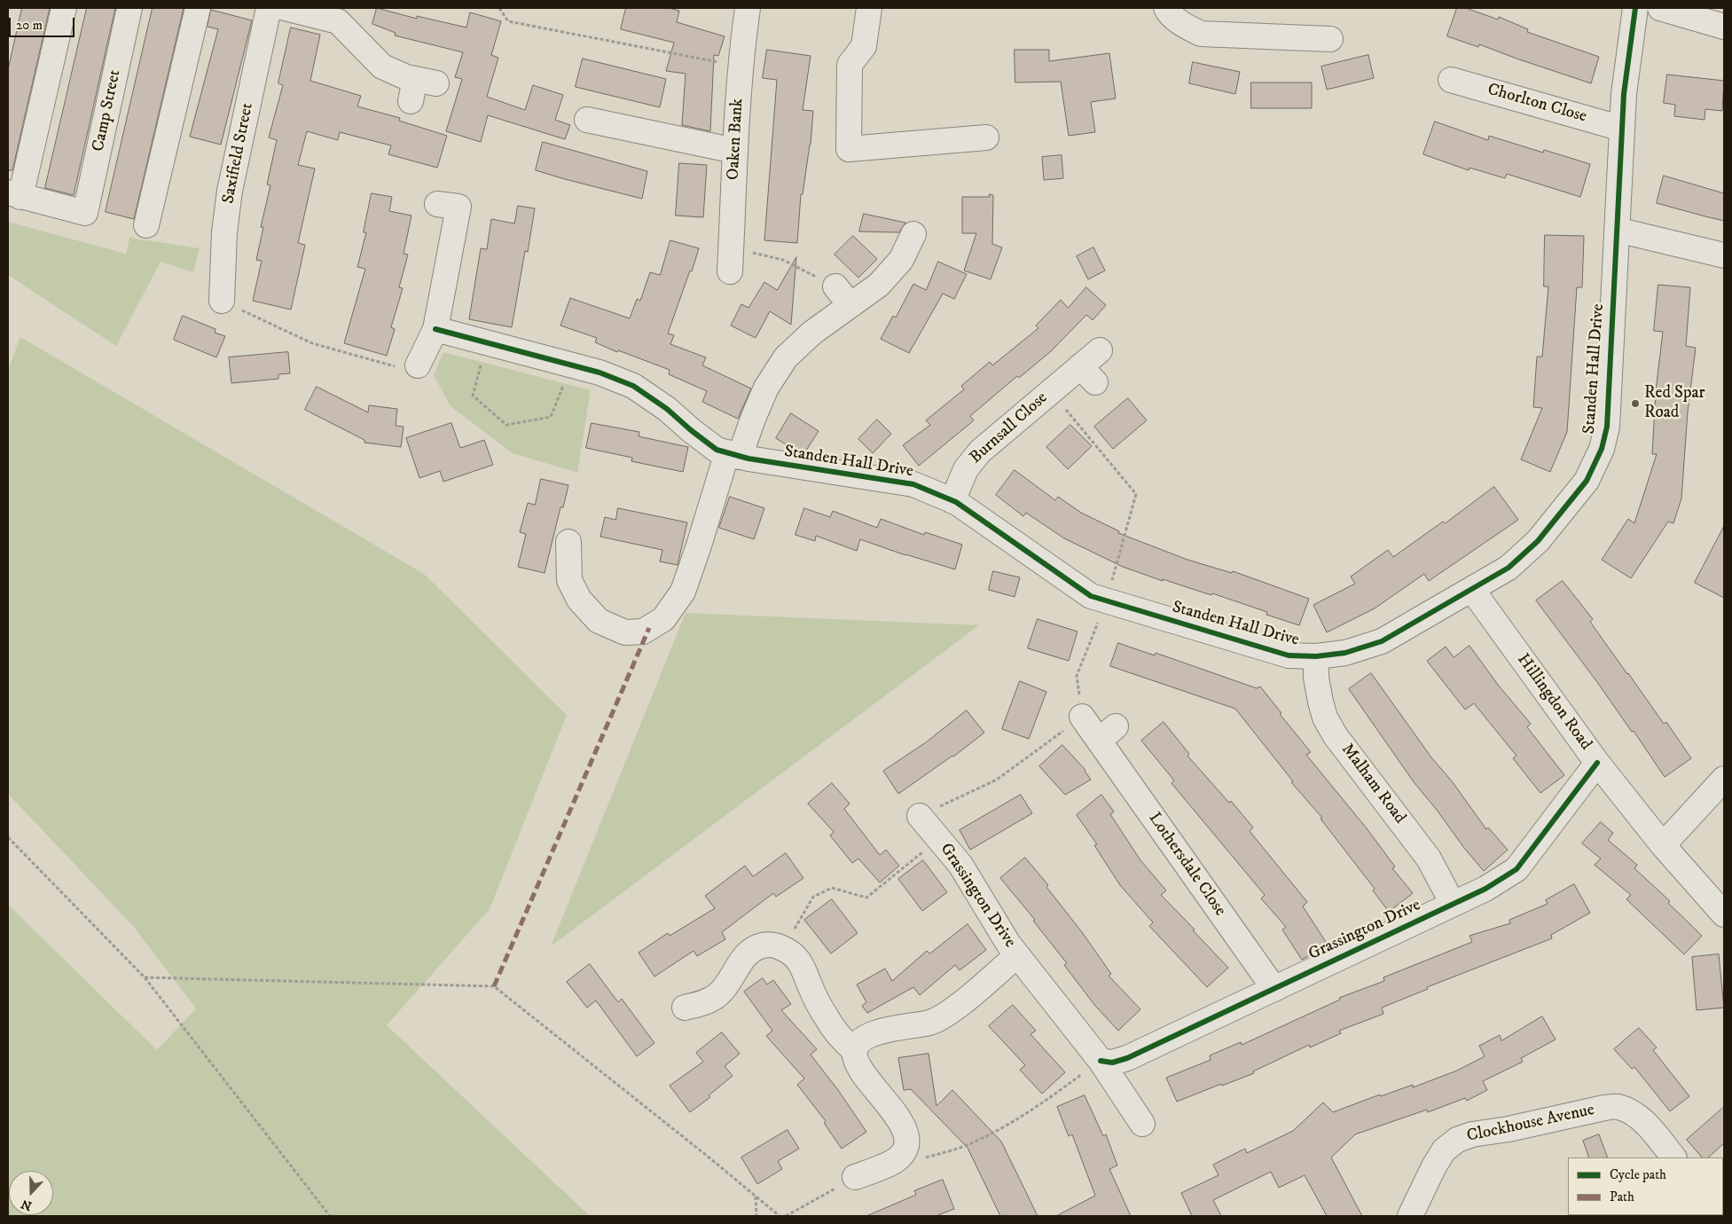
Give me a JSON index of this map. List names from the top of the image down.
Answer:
{
  "streets": {
    "street": [
      "Chorlton Close",
      "Camp Street",
      "Oaken Bank",
      "Saxifield Street",
      "Standen Hall Drive",
      "Burnsall Close",
      "Hillingdon Road",
      "Malham Road",
      "Lothersdale Close",
      "Grassington Drive",
      "Clockhouse Avenue"
    ]
  },
  "crossings": [
    ["Chorlton Close", "Standen Hall Drive"],
    ["Standen Hall Drive", "Burnsall Close"],
    ["Standen Hall Drive", "Hillingdon Road"],
    ["Standen Hall Drive", "Malham Road"],
    ["Hillingdon Road", "Grassington Drive"],
    ["Malham Road", "Grassington Drive"],
    ["Lothersdale Close", "Grassington Drive"]
  ],
  "places": ["Red Spar Road"],
  "legend": ["Cycle path", "Path"],
  "scale_bar": "20 m",
  "north": "bottom"
}
